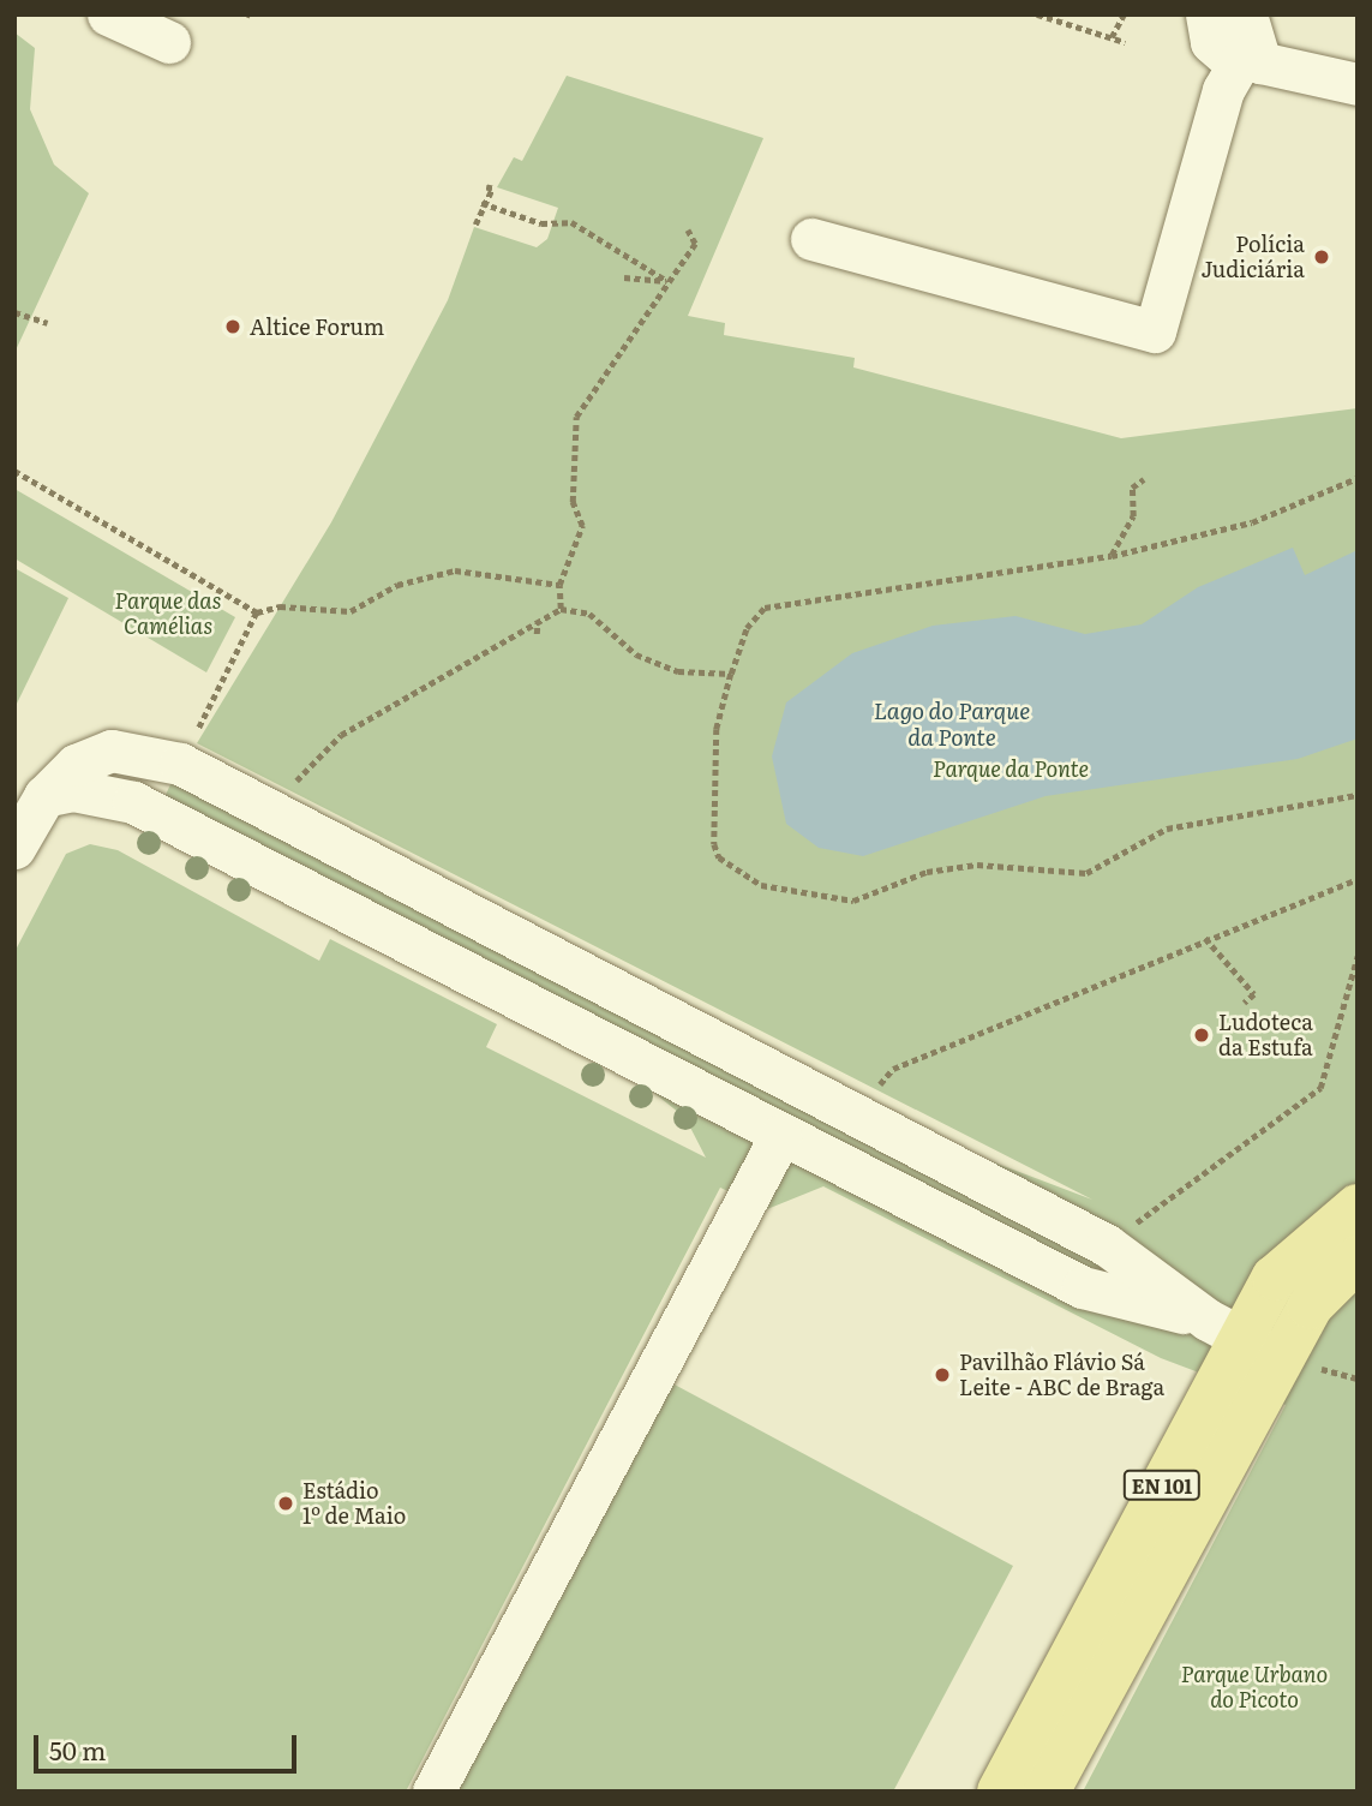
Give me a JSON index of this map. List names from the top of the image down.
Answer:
{
  "streets": {
    "main road": ["EN 101"]
  },
  "water": ["Lago do Parque da Ponte"],
  "parks": ["Parque das Camélias", "Parque da Ponte", "Parque Urbano do Picoto"],
  "places": [
    "Polícia Judiciária",
    "Altice Forum",
    "Ludoteca da Estufa",
    "Pavilhão Flávio Sá Leite - ABC de Braga",
    "Estádio 1º de Maio"
  ],
  "scale_bar": "50 m"
}
